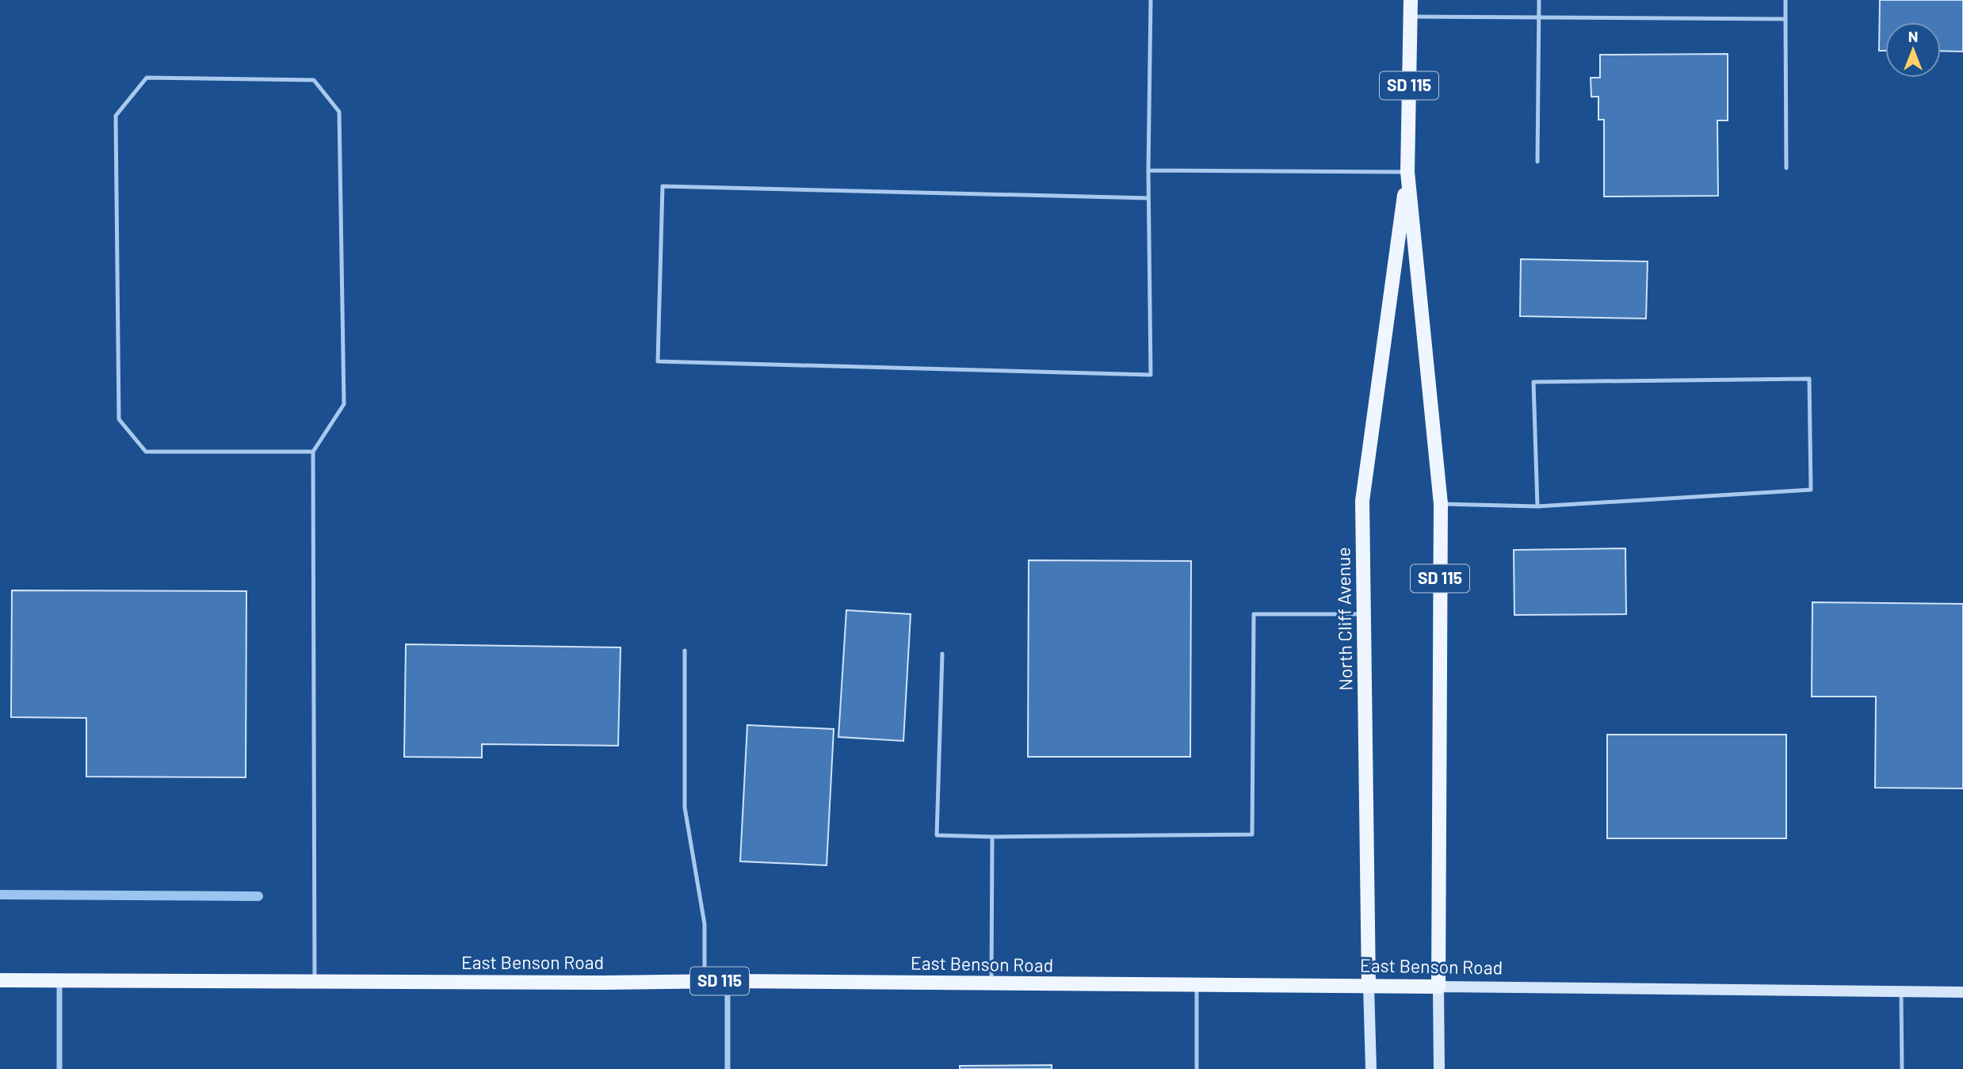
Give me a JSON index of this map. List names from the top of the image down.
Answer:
{
  "streets": {
    "main road": ["SD 115", "North Cliff Avenue", "East Benson Road"]
  },
  "crossings": [
    ["North Cliff Avenue", "East Benson Road"]
  ],
  "north": "top"
}
